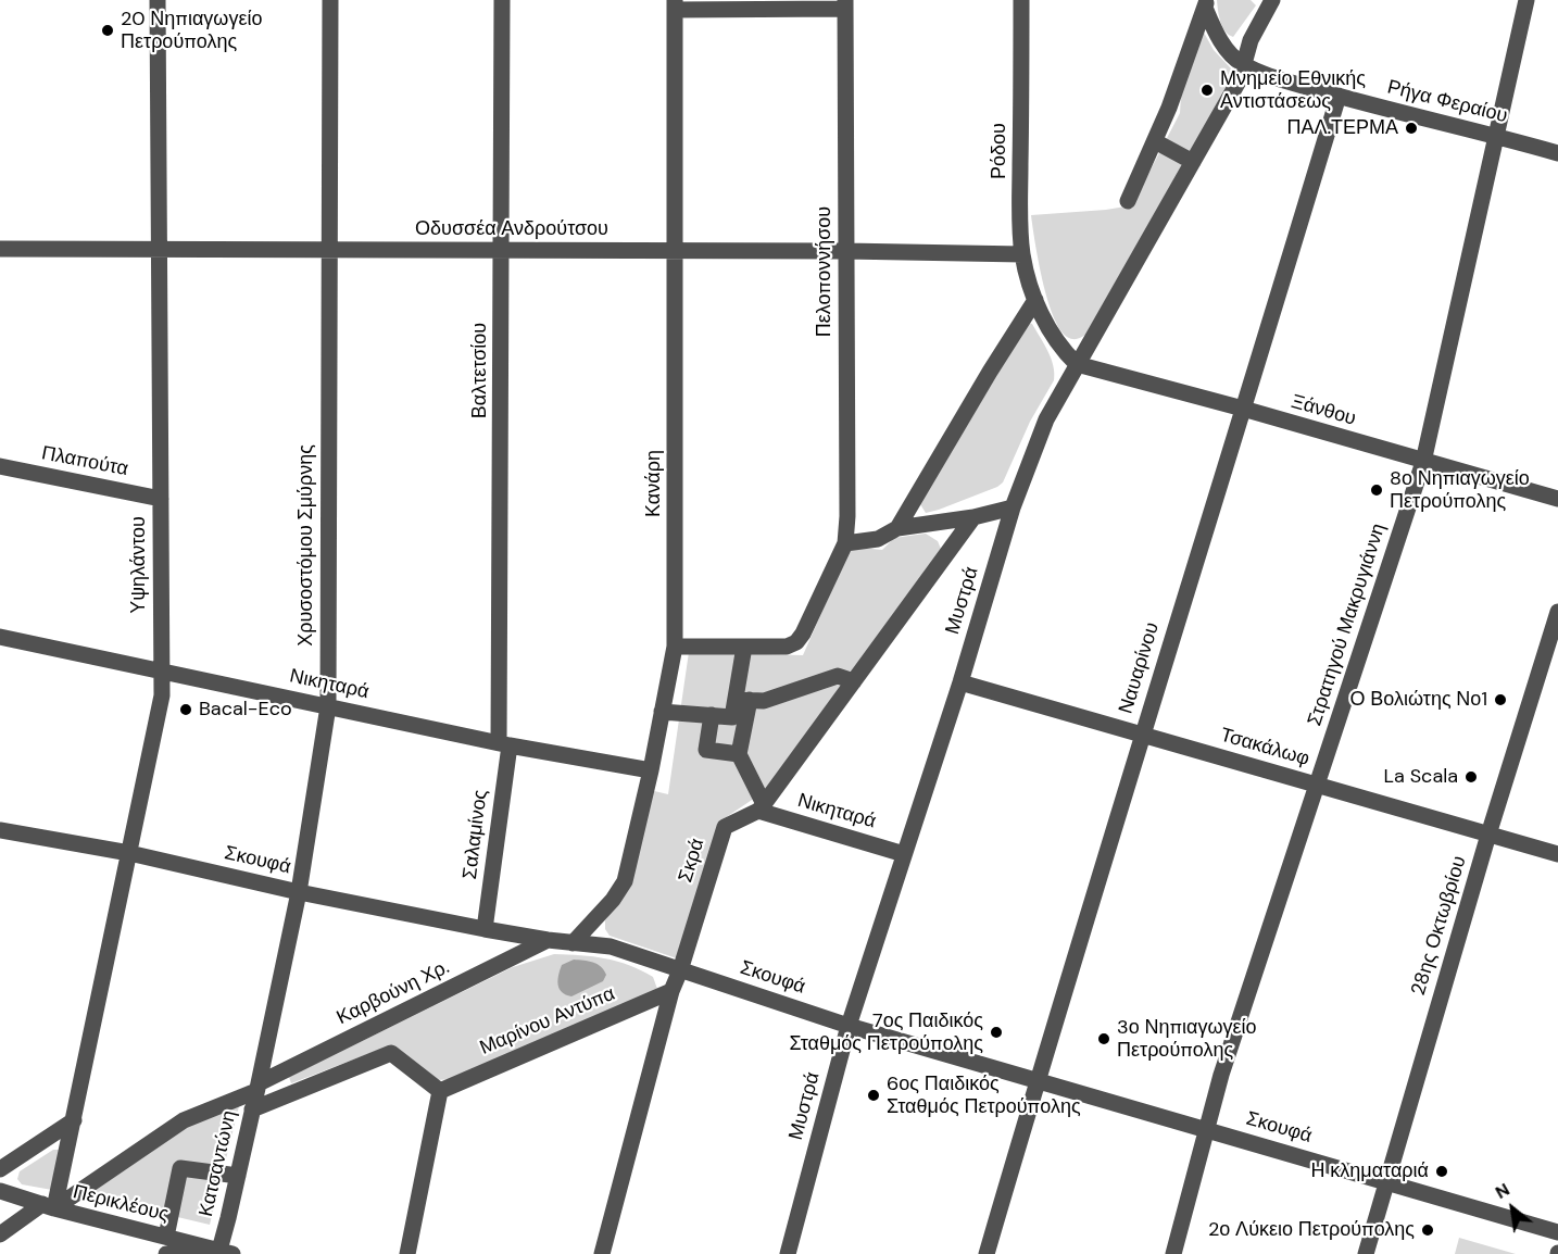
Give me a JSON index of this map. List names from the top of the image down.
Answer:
{
  "streets": {
    "street": [
      "Ρήγα Φεραίου",
      "Ρόδου",
      "Οδυσσέα Ανδρούτσου",
      "Πελοποννήσου",
      "Βαλτετσίου",
      "Ξάνθου",
      "Πλαπούτα",
      "Κανάρη",
      "Χρυσοστόμου Σμύρνης",
      "Υψηλάντου",
      "Μυστρά",
      "Στρατηγού Μακρυγιάννη",
      "Ναυαρίνου",
      "Νικηταρά",
      "Τσακάλωφ",
      "Σαλαμίνος",
      "Σκουφά",
      "Σκρά",
      "28ης Οκτωβρίου",
      "Καρβούνη Χρ.",
      "Μαρίνου Αντύπα",
      "Κατσαντώνη",
      "Περικλέους"
    ]
  },
  "crossings": [
    ["Ρήγα Φεραίου", "Μυστρά"],
    ["Ρήγα Φεραίου", "Στρατηγού Μακρυγιάννη"],
    ["Ρήγα Φεραίου", "Ναυαρίνου"],
    ["Ρόδου", "Οδυσσέα Ανδρούτσου"],
    ["Ρόδου", "Ξάνθου"],
    ["Ρόδου", "Μυστρά"],
    ["Οδυσσέα Ανδρούτσου", "Πελοποννήσου"],
    ["Οδυσσέα Ανδρούτσου", "Βαλτετσίου"],
    ["Οδυσσέα Ανδρούτσου", "Κανάρη"],
    ["Οδυσσέα Ανδρούτσου", "Χρυσοστόμου Σμύρνης"],
    ["Οδυσσέα Ανδρούτσου", "Υψηλάντου"],
    ["Βαλτετσίου", "Νικηταρά"],
    ["Βαλτετσίου", "Σαλαμίνος"],
    ["Ξάνθου", "Μυστρά"],
    ["Ξάνθου", "Στρατηγού Μακρυγιάννη"],
    ["Ξάνθου", "Ναυαρίνου"],
    ["Πλαπούτα", "Υψηλάντου"],
    ["Κανάρη", "Νικηταρά"],
    ["Κανάρη", "Σκουφά"],
    ["Χρυσοστόμου Σμύρνης", "Νικηταρά"],
    ["Χρυσοστόμου Σμύρνης", "Σκουφά"],
    ["Χρυσοστόμου Σμύρνης", "Καρβούνη Χρ."],
    ["Χρυσοστόμου Σμύρνης", "Κατσαντώνη"],
    ["Υψηλάντου", "Νικηταρά"],
    ["Υψηλάντου", "Σκουφά"],
    ["Υψηλάντου", "Καρβούνη Χρ."],
    ["Υψηλάντου", "Περικλέους"],
    ["Μυστρά", "Νικηταρά"],
    ["Μυστρά", "Τσακάλωφ"],
    ["Μυστρά", "Σκουφά"],
    ["Στρατηγού Μακρυγιάννη", "Τσακάλωφ"],
    ["Στρατηγού Μακρυγιάννη", "Σκουφά"],
    ["Ναυαρίνου", "Τσακάλωφ"],
    ["Ναυαρίνου", "Σκουφά"],
    ["Νικηταρά", "Σαλαμίνος"],
    ["Νικηταρά", "Σκρά"],
    ["Τσακάλωφ", "28ης Οκτωβρίου"],
    ["Σαλαμίνος", "Σκουφά"],
    ["Σκουφά", "Σκρά"],
    ["Σκουφά", "28ης Οκτωβρίου"],
    ["Σκουφά", "Καρβούνη Χρ."],
    ["Σκρά", "Μαρίνου Αντύπα"],
    ["Καρβούνη Χρ.", "Κατσαντώνη"],
    ["Καρβούνη Χρ.", "Περικλέους"]
  ],
  "places": [
    "20 Νηπιαγωγείο Πετρούπολης",
    "Μνημείο Εθνικής Αντιστάσεως",
    "ΠΑΛ.ΤΕΡΜΑ",
    "8ο Νηπιαγωγείο Πετρούπολης",
    "Ο Βολιώτης Νο1",
    "Bacal-Eco",
    "La Scala",
    "7ος Παιδικός Σταθμός Πετρούπολης",
    "3ο Νηπιαγωγείο Πετρούπολης",
    "6ος Παιδικός Σταθμός Πετρούπολης",
    "Η κληματαριά",
    "2ο Λύκειο Πετρούπολης"
  ],
  "north": "top left"
}
